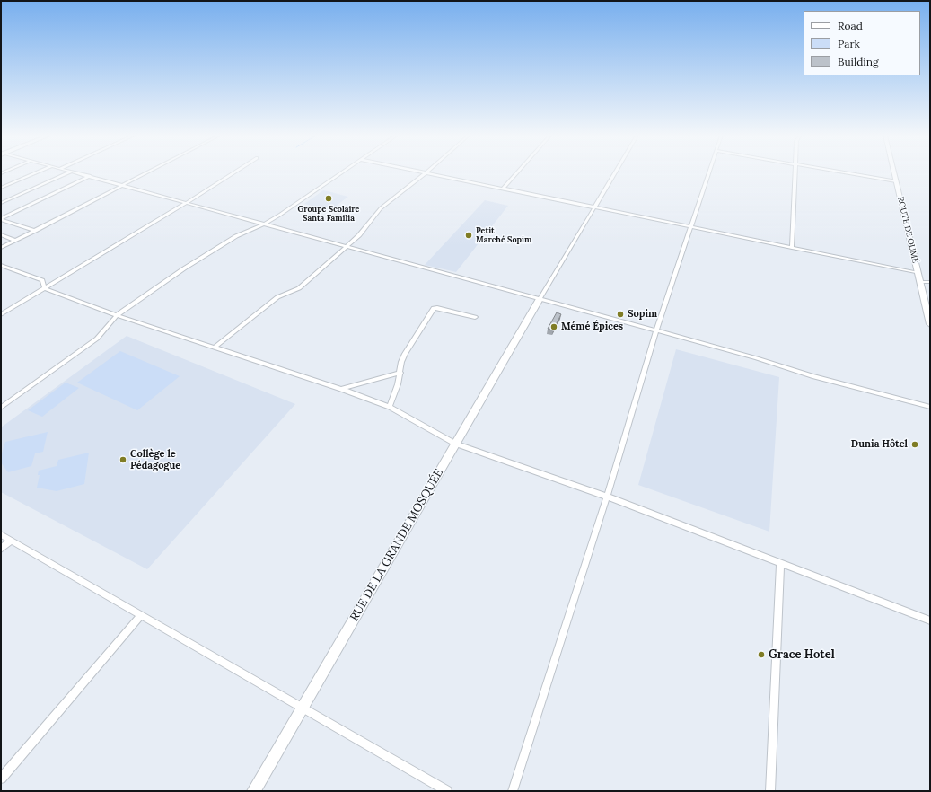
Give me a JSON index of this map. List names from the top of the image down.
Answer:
{
  "streets": {
    "street": ["ROUTE DE OUMÉ", "RUE DE LA GRANDE MOSQUÉE"]
  },
  "places": [
    "Groupe Scolaire Santa Familia",
    "Petit Marché Sopim",
    "Sopim",
    "Mémé Épices",
    "Dunia Hôtel",
    "Collège le Pédagogue",
    "Grace Hotel"
  ],
  "legend": ["Road", "Park", "Building"]
}
